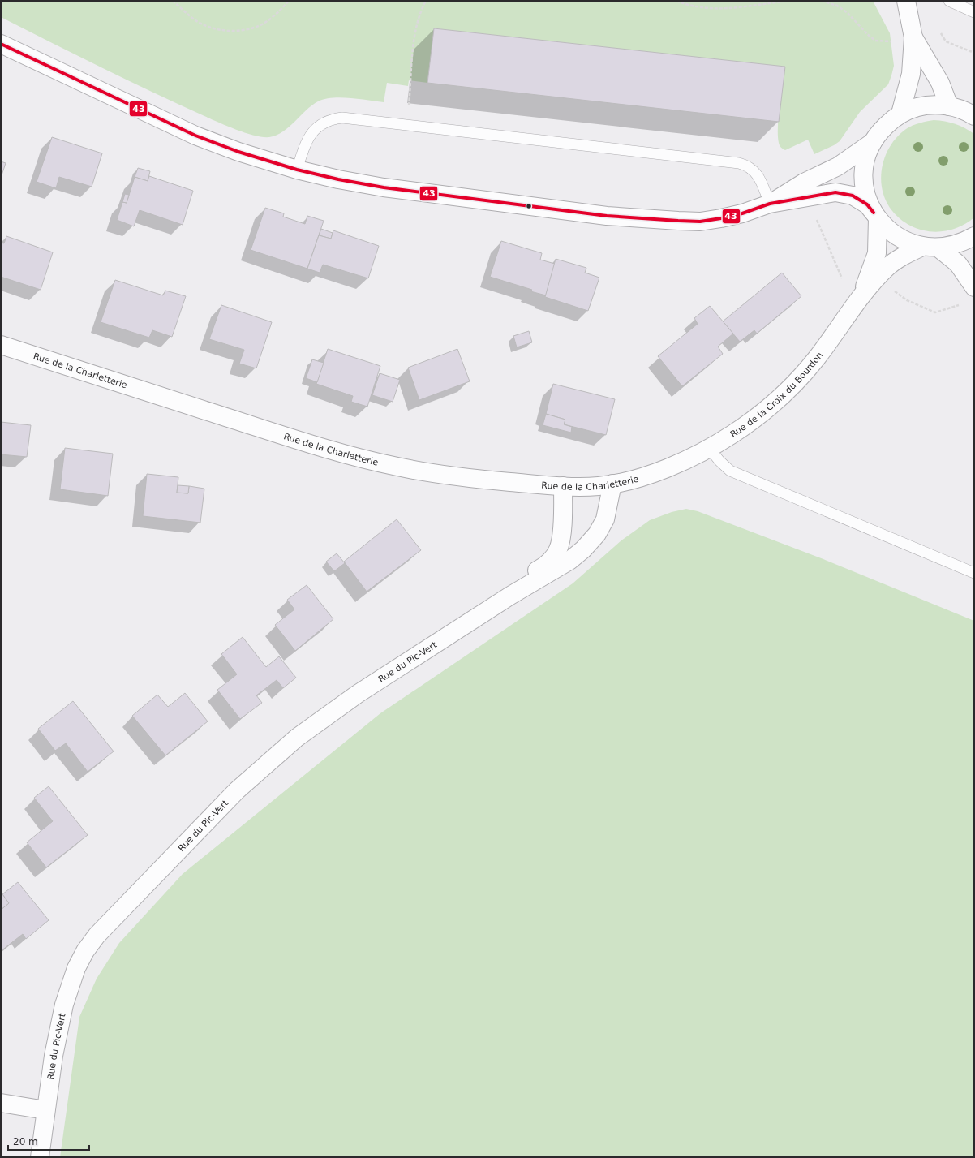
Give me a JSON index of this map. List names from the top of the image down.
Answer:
{
  "streets": {
    "street": ["Rue de la Charletterie", "Rue de la Croix du Bourdon", "Rue du Pic-Vert"]
  },
  "crossings": [
    ["Rue de la Charletterie", "Rue de la Croix du Bourdon"],
    ["Rue de la Charletterie", "Rue du Pic-Vert"]
  ],
  "lines": ["transit line 43"],
  "scale_bar": "20 m"
}
